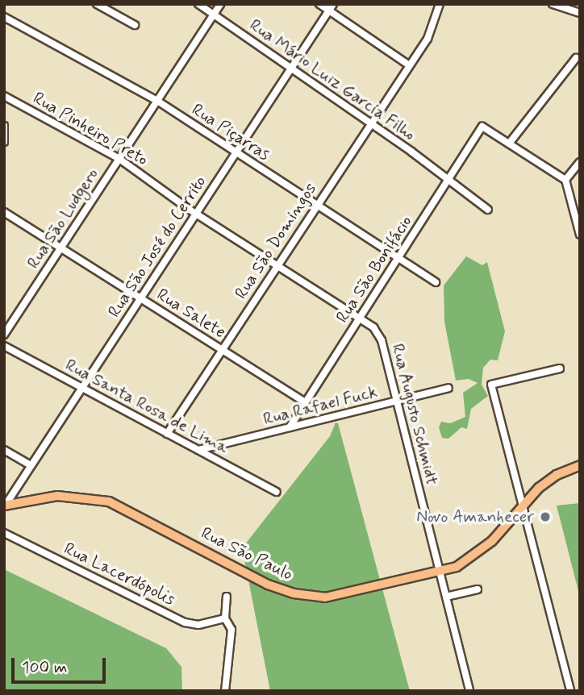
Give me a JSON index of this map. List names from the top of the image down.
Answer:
{
  "streets": {
    "main road": ["Rua São Paulo"],
    "street": [
      "Rua Mário Luiz Garcia Filho",
      "Rua Pinheiro Preto",
      "Rua Piçarras",
      "Rua São Ludgero",
      "Rua São Domingos",
      "Rua São José do Cerrito",
      "Rua São Bonifácio",
      "Rua Salete",
      "Rua Rafael Fuck",
      "Rua Santa Rosa de Lima",
      "Rua Augusto Schmidt",
      "Rua Lacerdópolis"
    ]
  },
  "crossings": [
    ["Rua Mário Luiz Garcia Filho", "Rua São Ludgero"],
    ["Rua Mário Luiz Garcia Filho", "Rua São Domingos"],
    ["Rua Mário Luiz Garcia Filho", "Rua São José do Cerrito"],
    ["Rua Mário Luiz Garcia Filho", "Rua São Bonifácio"],
    ["Rua Pinheiro Preto", "Rua São Ludgero"],
    ["Rua Pinheiro Preto", "Rua São Domingos"],
    ["Rua Pinheiro Preto", "Rua São José do Cerrito"],
    ["Rua Pinheiro Preto", "Rua São Bonifácio"],
    ["Rua Pinheiro Preto", "Rua Augusto Schmidt"],
    ["Rua Piçarras", "Rua São Ludgero"],
    ["Rua Piçarras", "Rua São Domingos"],
    ["Rua Piçarras", "Rua São José do Cerrito"],
    ["Rua Piçarras", "Rua São Bonifácio"],
    ["Rua São Ludgero", "Rua Salete"],
    ["Rua São Domingos", "Rua Salete"],
    ["Rua São Domingos", "Rua Santa Rosa de Lima"],
    ["Rua São José do Cerrito", "Rua Salete"],
    ["Rua São José do Cerrito", "Rua Santa Rosa de Lima"],
    ["Rua São José do Cerrito", "Rua São Paulo"],
    ["Rua São Bonifácio", "Rua Salete"],
    ["Rua São Bonifácio", "Rua Rafael Fuck"],
    ["Rua São Bonifácio", "Rua Augusto Schmidt"],
    ["Rua Rafael Fuck", "Rua Santa Rosa de Lima"],
    ["Rua Rafael Fuck", "Rua Augusto Schmidt"],
    ["Rua Augusto Schmidt", "Rua São Paulo"]
  ],
  "places": ["Novo Amanhecer"],
  "scale_bar": "100 m"
}
